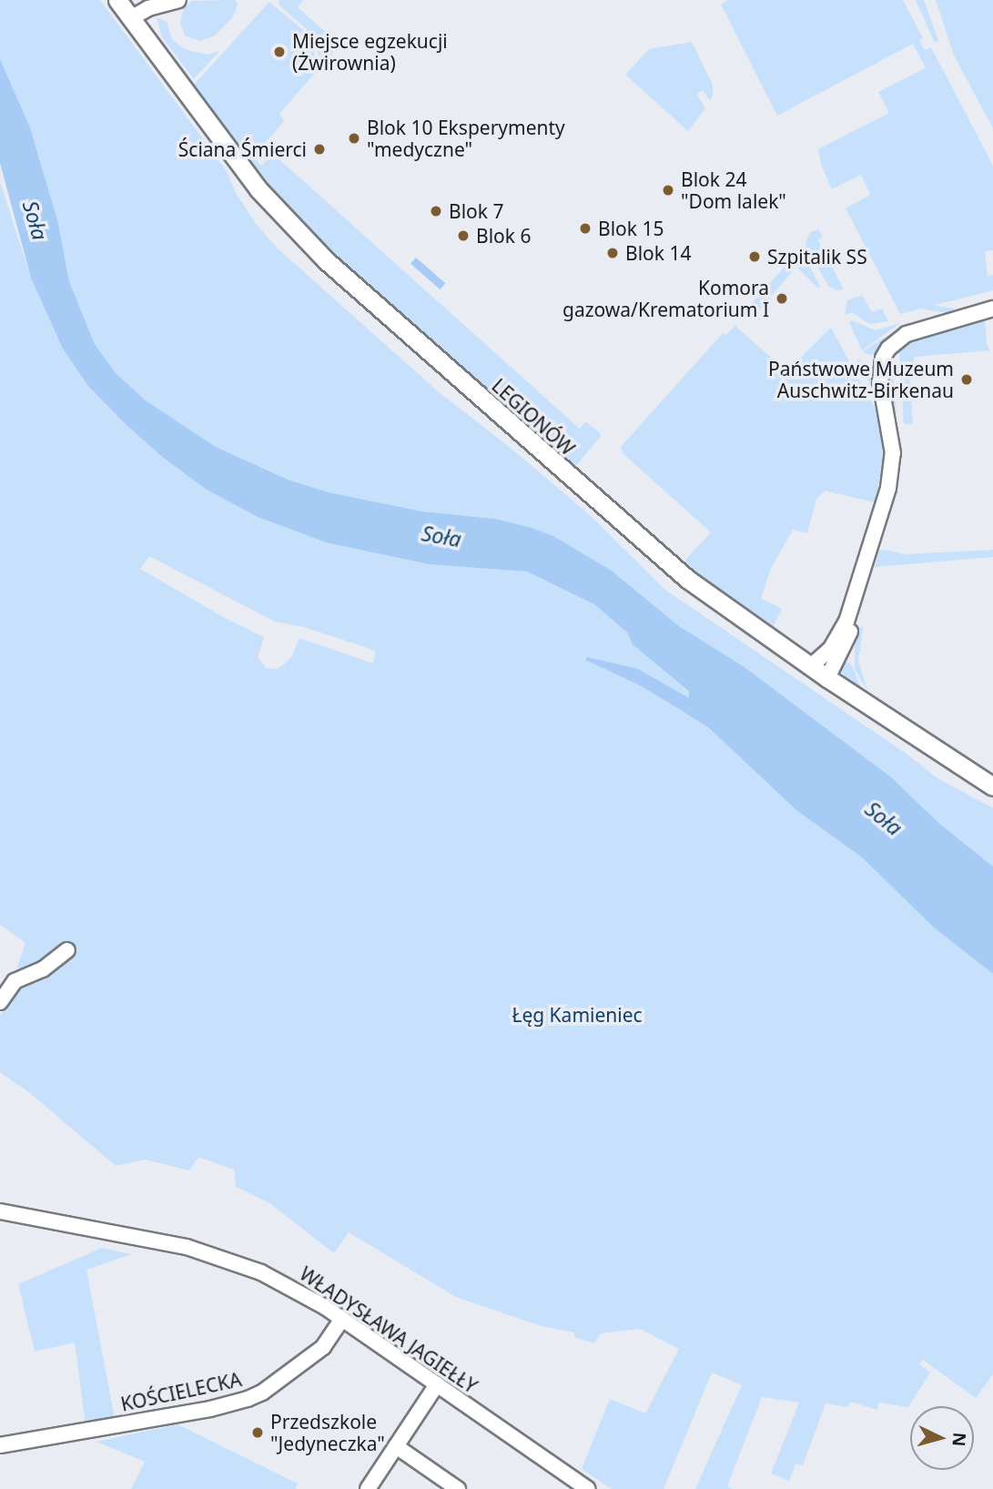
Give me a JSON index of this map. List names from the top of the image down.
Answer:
{
  "streets": {
    "main road": ["LEGIONÓW"],
    "street": ["WŁADYSŁAWA JAGIEŁŁY", "KOŚCIELECKA"]
  },
  "crossings": [
    ["WŁADYSŁAWA JAGIEŁŁY", "KOŚCIELECKA"]
  ],
  "water": ["Soła"],
  "parks": ["Łęg Kamieniec"],
  "places": [
    "Miejsce egzekucji (Żwirownia)",
    "Blok 10 Eksperymenty \"medyczne\"",
    "Ściana Śmierci",
    "Blok 24 \"Dom lalek\"",
    "Blok 7",
    "Blok 15",
    "Blok 6",
    "Blok 14",
    "Szpitalik SS",
    "Komora gazowa/Krematorium I",
    "Państwowe Muzeum Auschwitz-Birkenau",
    "Przedszkole \"Jedyneczka\""
  ],
  "north": "right"
}
